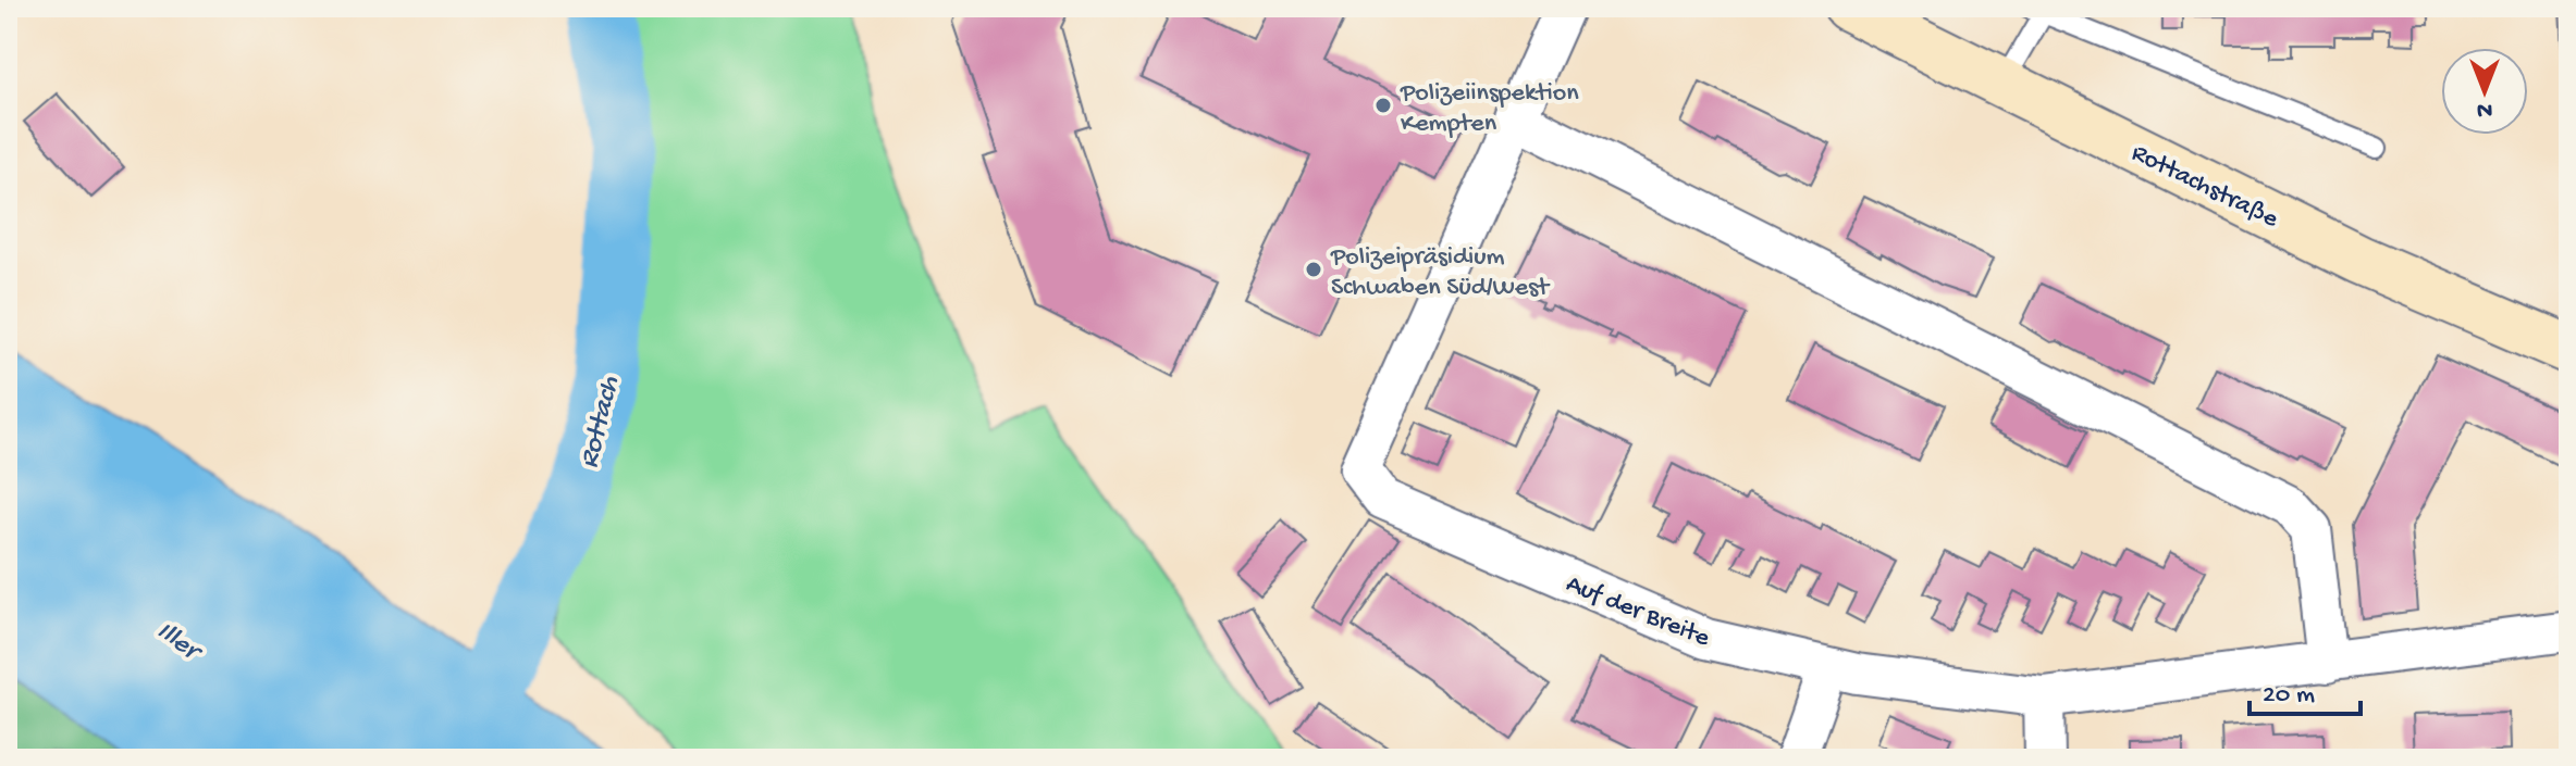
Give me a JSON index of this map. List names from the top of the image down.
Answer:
{
  "streets": {
    "main road": ["Rottachstraße"],
    "street": ["Auf der Breite"]
  },
  "water": ["Rottach", "Iller"],
  "places": ["Polizeiinspektion Kempten", "Polizeipräsidium Schwaben Süd/West"],
  "scale_bar": "20 m",
  "north": "bottom"
}
